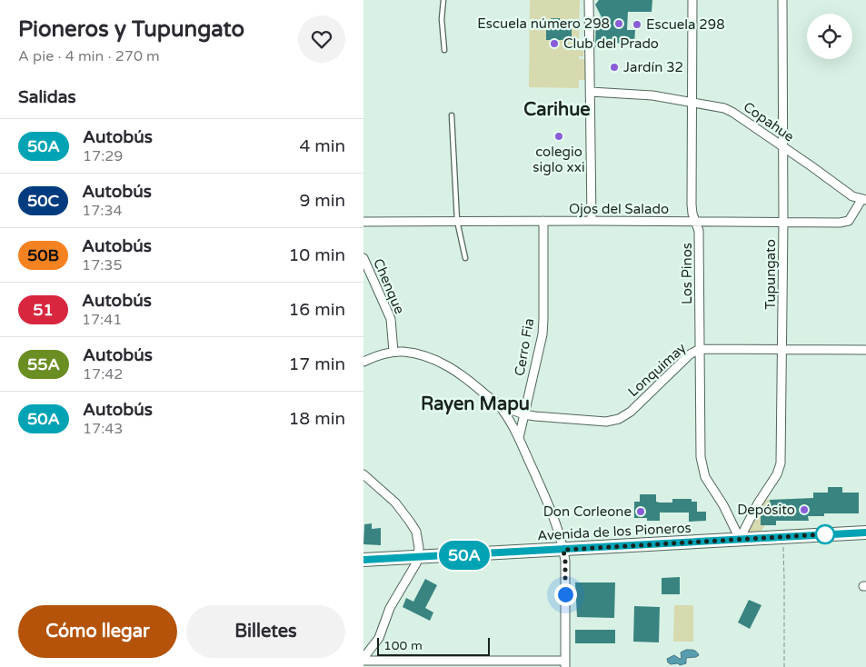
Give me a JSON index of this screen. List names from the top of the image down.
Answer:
{
  "streets": {
    "main road": ["Avenida de los Pioneros"],
    "street": [
      "Copahue",
      "Ojos del Salado",
      "Los Pinos",
      "Tupungato",
      "Chenque",
      "Cerro Fia",
      "Lonquimay"
    ]
  },
  "crossings": [
    ["Copahue", "Ojos del Salado"],
    ["Copahue", "Los Pinos"],
    ["Copahue", "Tupungato"],
    ["Ojos del Salado", "Los Pinos"],
    ["Ojos del Salado", "Tupungato"],
    ["Ojos del Salado", "Cerro Fia"],
    ["Los Pinos", "Tupungato"],
    ["Los Pinos", "Lonquimay"],
    ["Los Pinos", "Avenida de los Pioneros"],
    ["Tupungato", "Lonquimay"],
    ["Tupungato", "Avenida de los Pioneros"],
    ["Chenque", "Lonquimay"],
    ["Cerro Fia", "Lonquimay"]
  ],
  "districts": ["Carihue", "Rayen Mapu"],
  "places": [
    "Escuela número 298",
    "Escuela 298",
    "Club del Prado",
    "Jardín 32",
    "colegio siglo xxi",
    "Depósito",
    "Don Corleone"
  ],
  "lines": ["bus line 50A"],
  "scale_bar": "100 m",
  "page": {
    "heading": [
      ["Pioneros y Tupungato", "A pie · 4 min · 270 m"],
      "Salidas"
    ],
    "on_map": "50A",
    "list": [
      {
        "mark": "50A",
        "name": "Autobús",
        "note": "17:29",
        "value": "4 min"
      },
      {
        "mark": "50C",
        "name": "Autobús",
        "note": "17:34",
        "value": "9 min"
      },
      {
        "mark": "50B",
        "name": "Autobús",
        "note": "17:35",
        "value": "10 min"
      },
      {
        "mark": "51",
        "name": "Autobús",
        "note": "17:41",
        "value": "16 min"
      },
      {
        "mark": "55A",
        "name": "Autobús",
        "note": "17:42",
        "value": "17 min"
      },
      {
        "mark": "50A",
        "name": "Autobús",
        "note": "17:43",
        "value": "18 min"
      }
    ],
    "buttons": ["Cómo llegar", "Billetes"],
    "scale": "100 m"
  }
}
